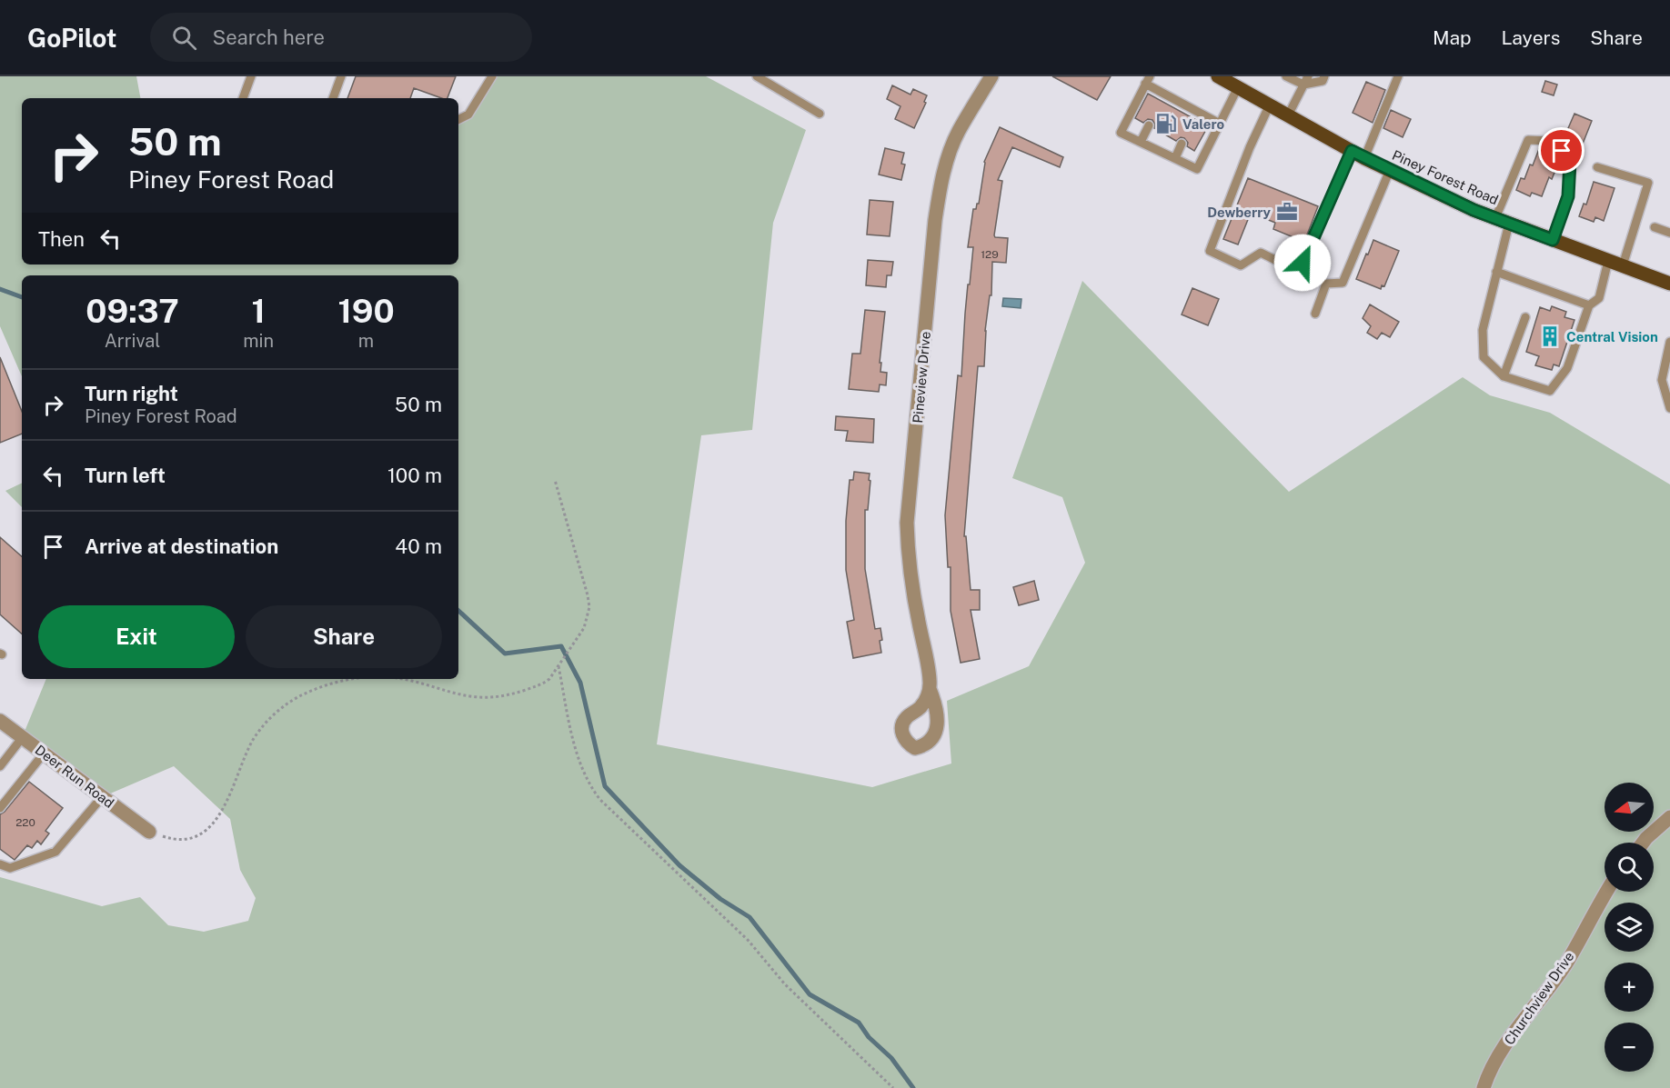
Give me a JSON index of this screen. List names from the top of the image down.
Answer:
{
  "streets": {
    "main road": ["Piney Forest Road"],
    "street": ["Pineview Drive", "Deer Run Road", "Churchview Drive"]
  },
  "places": {
    "fuel station": ["Valero"],
    "office": ["Dewberry"],
    "building": ["Central Vision"]
  },
  "house_numbers": ["129", "220"],
  "north": "left",
  "page": {
    "header": "GoPilot",
    "search": "Search here",
    "nav": ["Map", "Layers", "Share"],
    "turn": ["50 m", "Piney Forest Road"],
    "then": "Then",
    "eta": [
      "09:37",
      "Arrival",
      "1",
      "min",
      "190",
      "m"
    ],
    "list": [
      {
        "name": "Turn right",
        "note": "Piney Forest Road",
        "value": "50 m"
      },
      {
        "name": "Turn left",
        "value": "100 m"
      },
      {
        "name": "Arrive at destination",
        "value": "40 m"
      }
    ],
    "buttons": ["Exit", "Share"],
    "map_buttons": ["+", "−"]
  }
}
